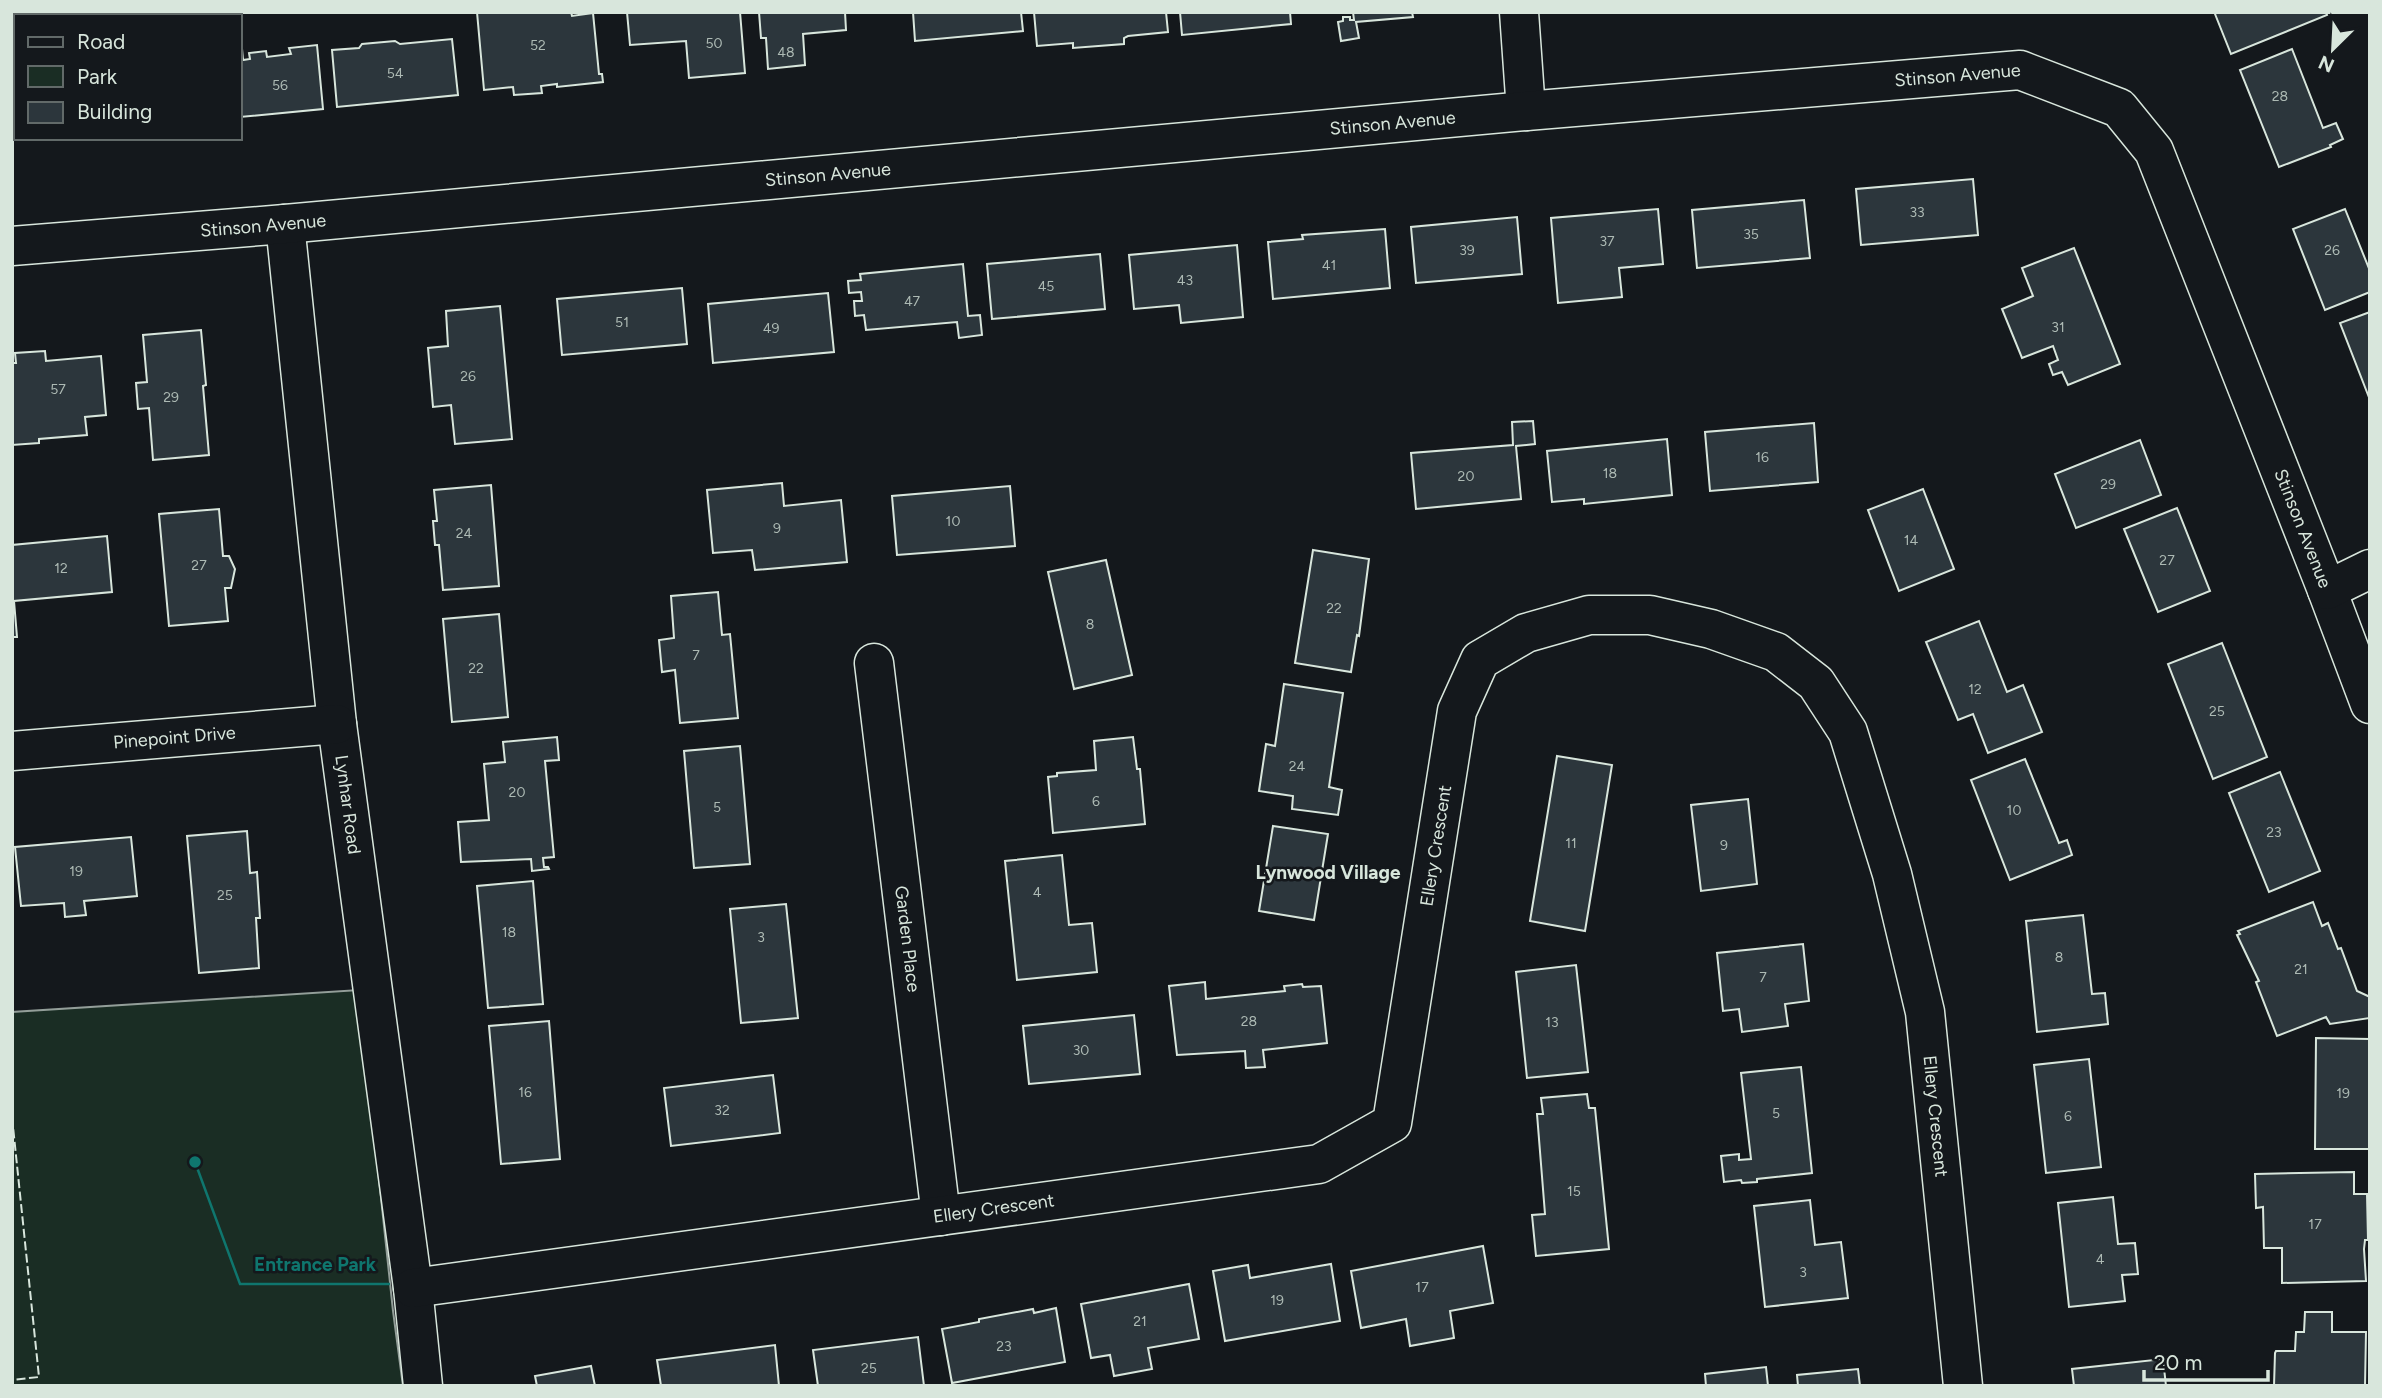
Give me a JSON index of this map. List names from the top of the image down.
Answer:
{
  "streets": {
    "street": [
      "Stinson Avenue",
      "Pinepoint Drive",
      "Lynhar Road",
      "Ellery Crescent",
      "Garden Place"
    ]
  },
  "crossings": [
    ["Stinson Avenue", "Lynhar Road"],
    ["Pinepoint Drive", "Lynhar Road"],
    ["Lynhar Road", "Ellery Crescent"],
    ["Ellery Crescent", "Garden Place"]
  ],
  "districts": ["Lynwood Village"],
  "places": ["Entrance Park"],
  "house_numbers": [
    "50",
    "52",
    "48",
    "54",
    "56",
    "28",
    "33",
    "35",
    "37",
    "39",
    "26",
    "41",
    "43",
    "45",
    "47",
    "51",
    "31",
    "49",
    "26",
    "57",
    "29",
    "16",
    "18",
    "20",
    "29",
    "10",
    "9",
    "24",
    "14",
    "27",
    "27",
    "12",
    "22",
    "8",
    "7",
    "22",
    "12",
    "25",
    "24",
    "20",
    "6",
    "5",
    "10",
    "23",
    "11",
    "9",
    "19",
    "4",
    "25",
    "18",
    "3",
    "8",
    "21",
    "7",
    "28",
    "13",
    "30",
    "16",
    "19",
    "32",
    "5",
    "6",
    "15",
    "17",
    "4",
    "3",
    "17",
    "19",
    "21",
    "23",
    "25"
  ],
  "legend": ["Road", "Park", "Building"],
  "scale_bar": "20 m",
  "north": "bottom left"
}
